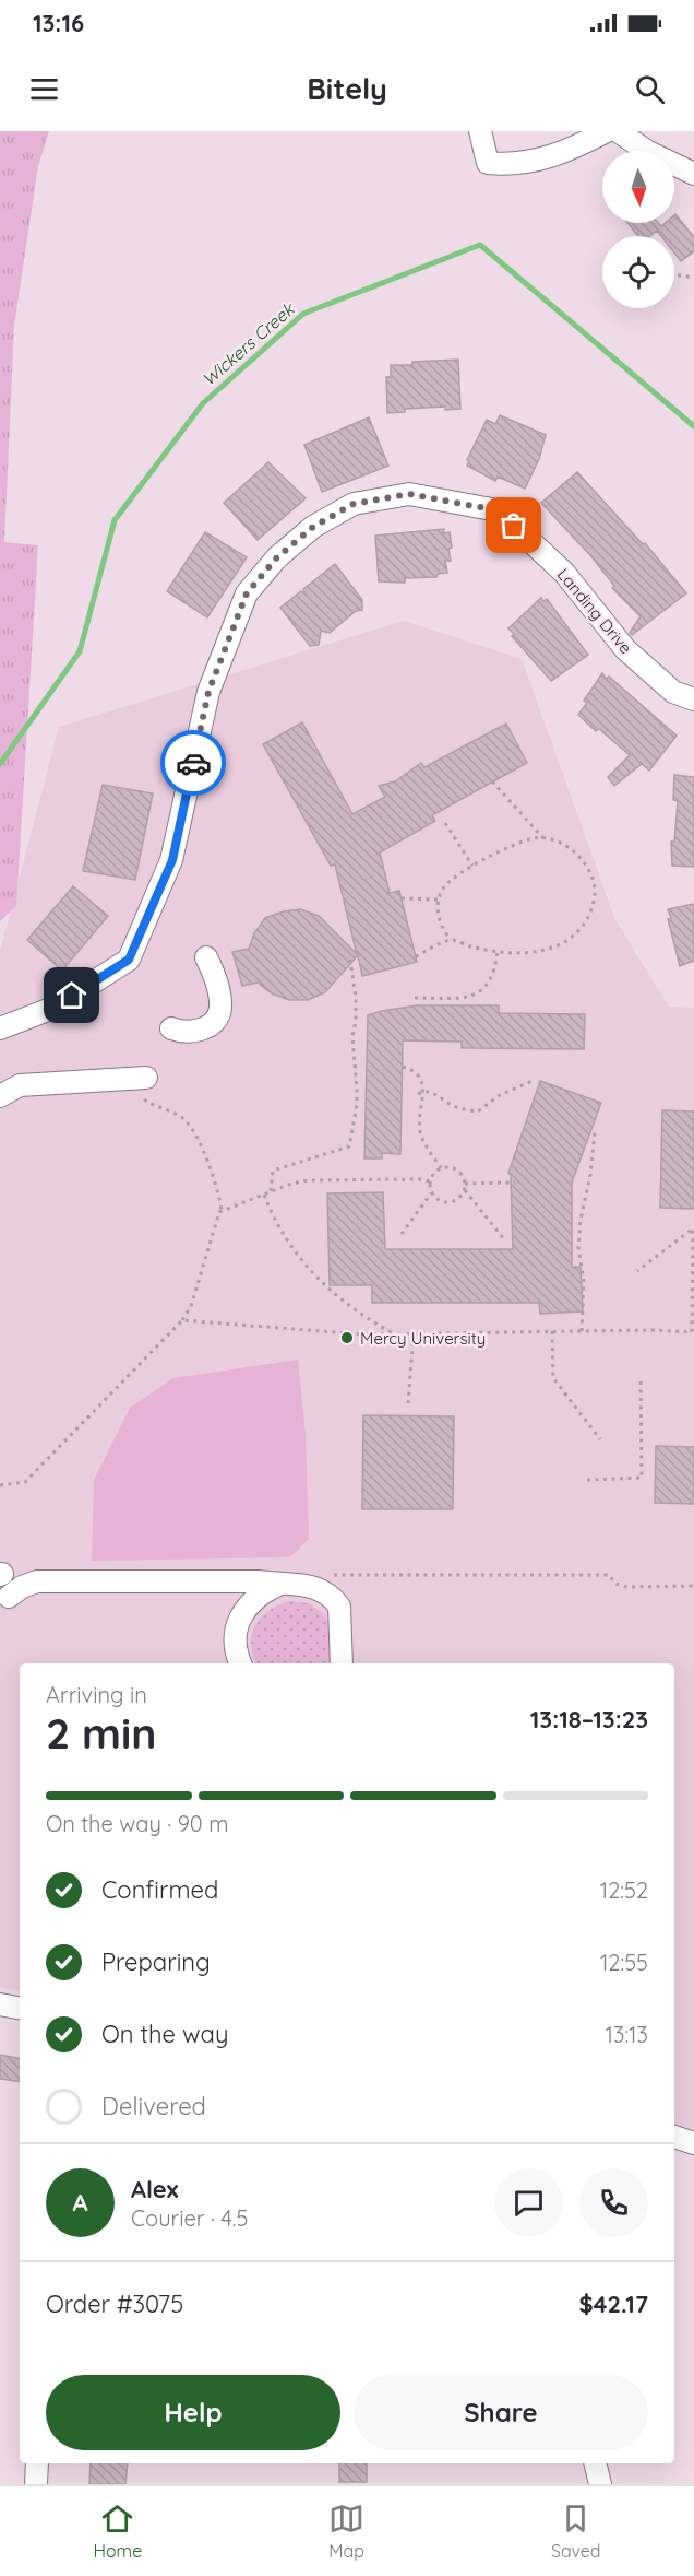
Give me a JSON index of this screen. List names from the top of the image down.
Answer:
{
  "streets": {
    "street": ["Landing Drive"]
  },
  "water": ["Wickers Creek"],
  "places": ["Mercy University"],
  "north": "bottom",
  "page": {
    "status": "13:16",
    "header": "Bitely",
    "heading": ["2 min", "Arriving in", "13:18–13:23"],
    "panel": [
      "Alex",
      "Courier · 4.5",
      "Order #3075",
      "$42.17"
    ],
    "bar": "On the way · 90 m",
    "list": [
      ["Confirmed", "12:52"],
      ["Preparing", "12:55"],
      ["On the way", "13:13"],
      "Delivered"
    ],
    "round": "A",
    "buttons": ["Help", "Share"],
    "tabs": ["Home", "Map", "Saved"]
  }
}
